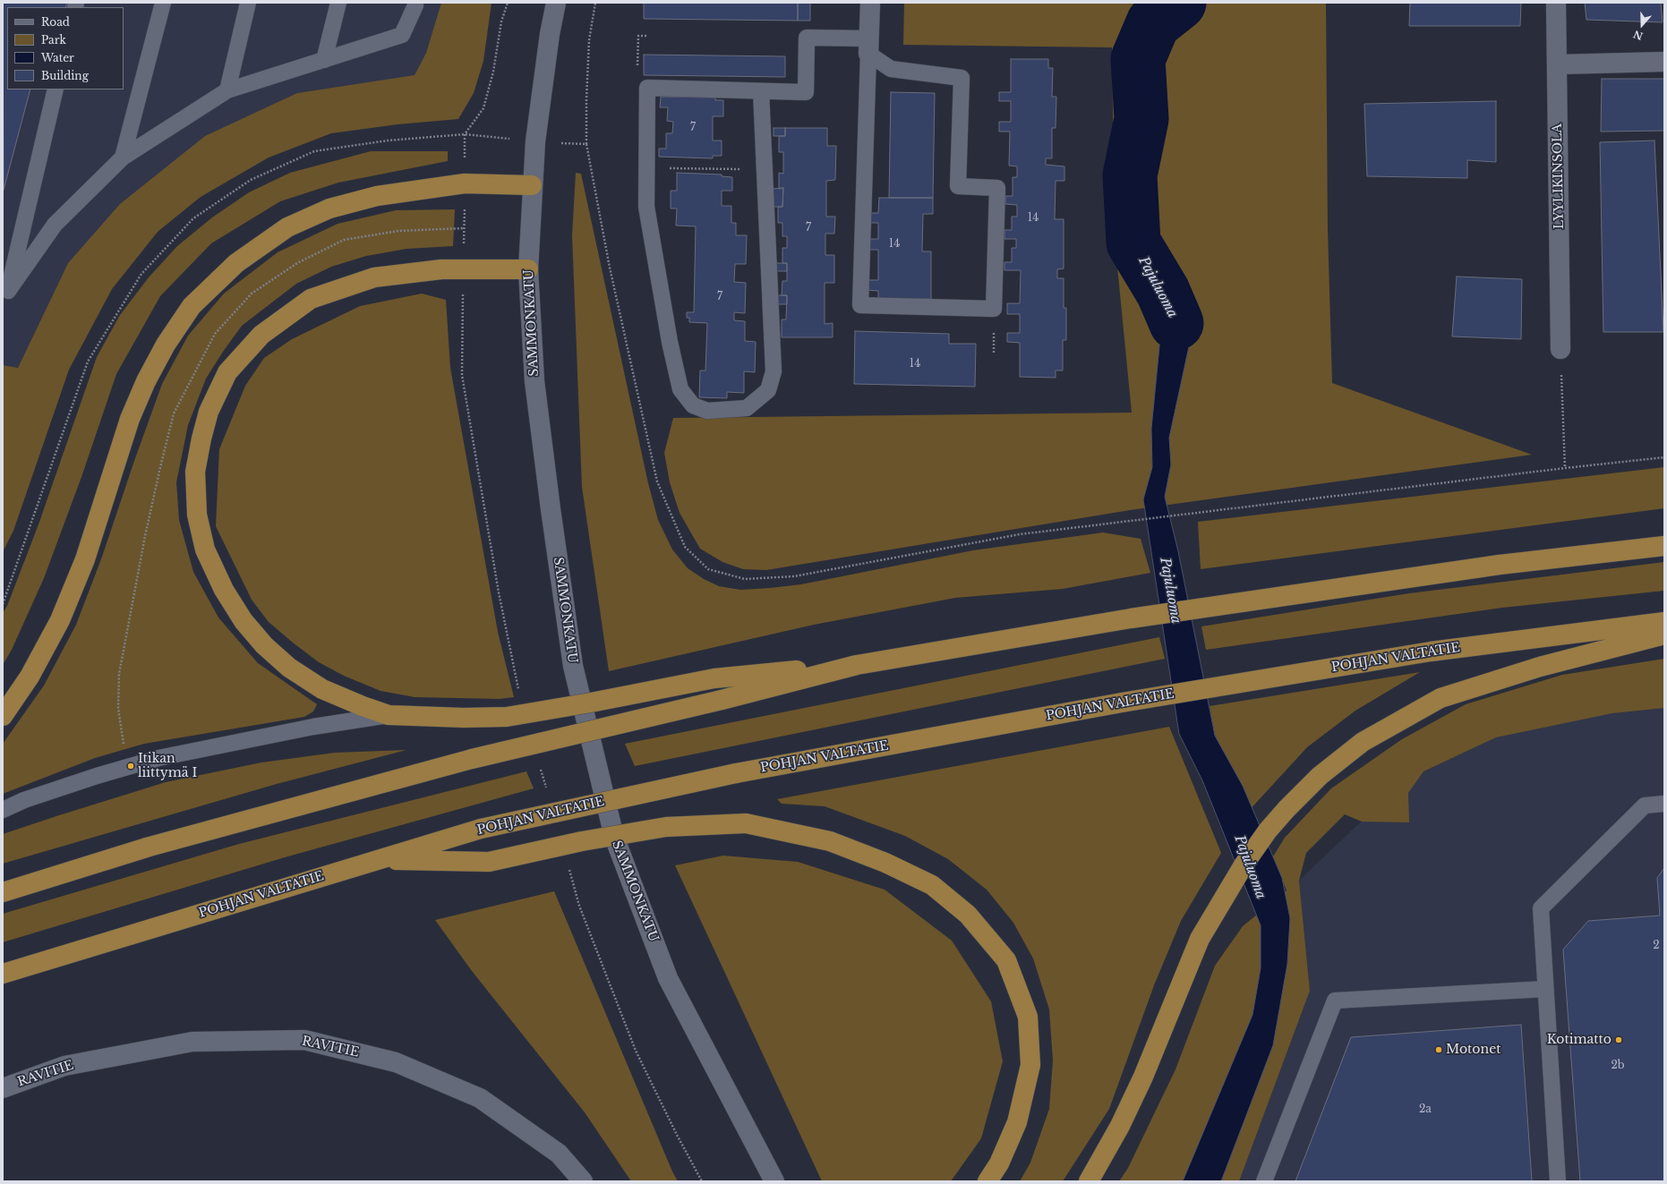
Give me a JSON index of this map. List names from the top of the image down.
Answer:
{
  "streets": {
    "highway": ["POHJAN VALTATIE"],
    "main road": ["LYYLIKINSOLA", "SAMMONKATU", "RAVITIE"]
  },
  "water": ["Pajuluoma"],
  "places": ["Itikan liittymä I", "Kotimatto", "Motonet"],
  "house_numbers": [
    "7",
    "14",
    "7",
    "14",
    "7",
    "14",
    "2",
    "2b",
    "2a"
  ],
  "legend": [
    "Road",
    "Park",
    "Water",
    "Building"
  ],
  "north": "bottom"
}
